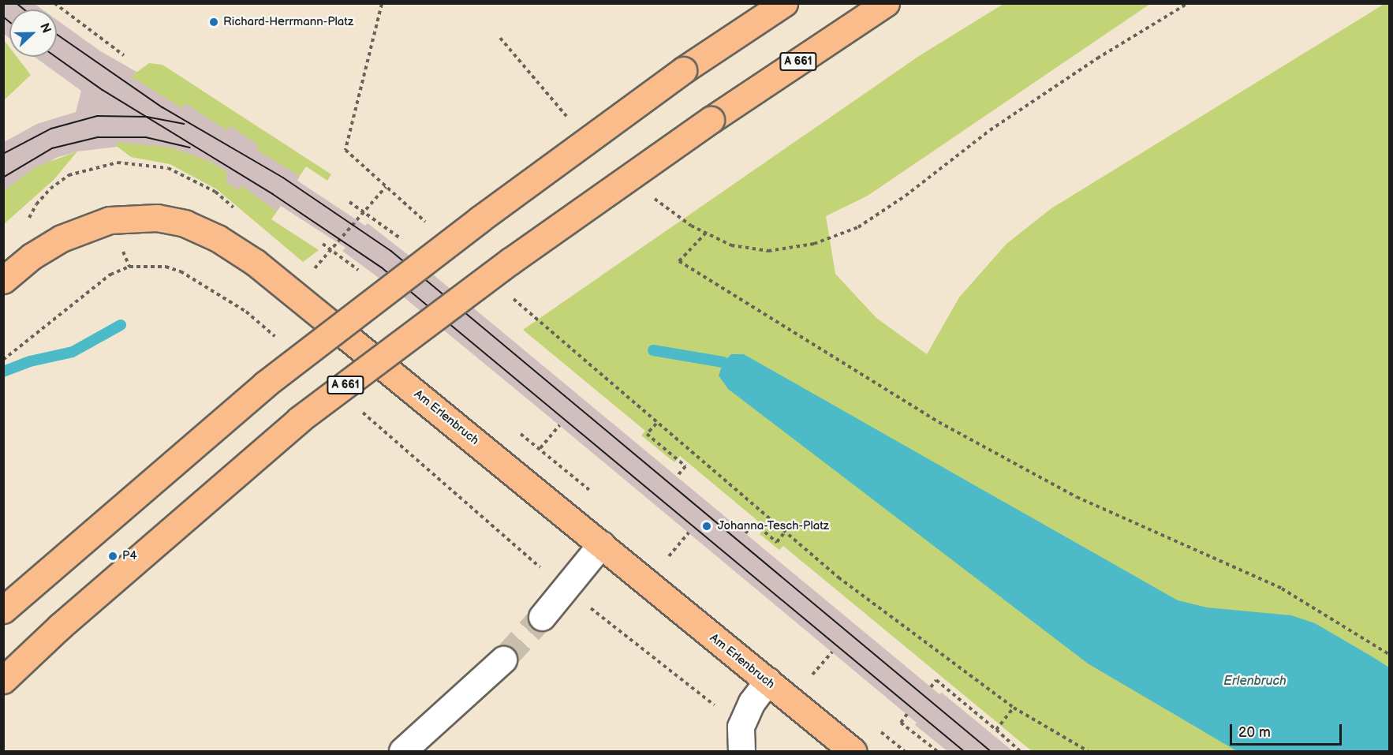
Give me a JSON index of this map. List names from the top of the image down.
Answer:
{
  "streets": {
    "main road": ["A 661", "Am Erlenbruch"]
  },
  "water": ["Erlenbruch"],
  "places": ["Richard-Herrmann-Platz", "Johanna-Tesch-Platz", "P4"],
  "scale_bar": "20 m",
  "north": "right"
}
